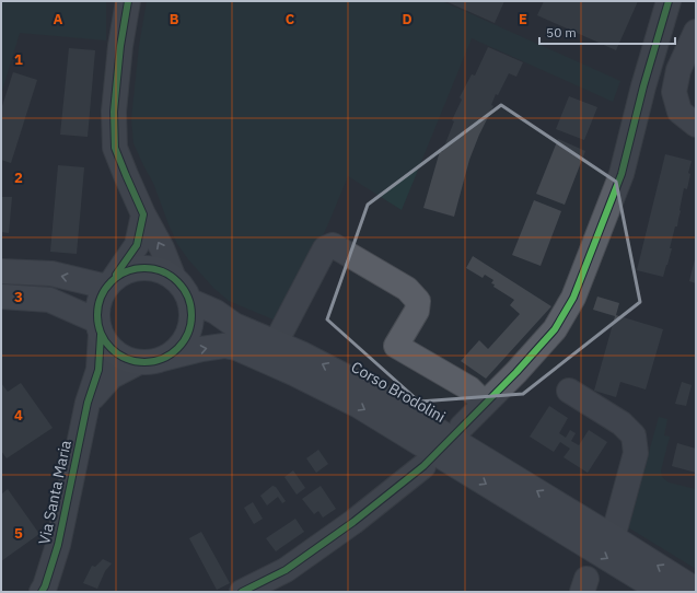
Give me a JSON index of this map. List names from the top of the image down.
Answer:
{
  "streets": {
    "main road": ["Corso Brodolini"],
    "street": ["Via Santa Maria"]
  },
  "crossings": [
    ["Corso Brodolini", "Via Santa Maria"]
  ],
  "scale_bar": "50 m",
  "grid": {
    "columns": [
      "A",
      "B",
      "C",
      "D",
      "E"
    ],
    "rows": [
      "1",
      "2",
      "3",
      "4",
      "5"
    ]
  }
}
